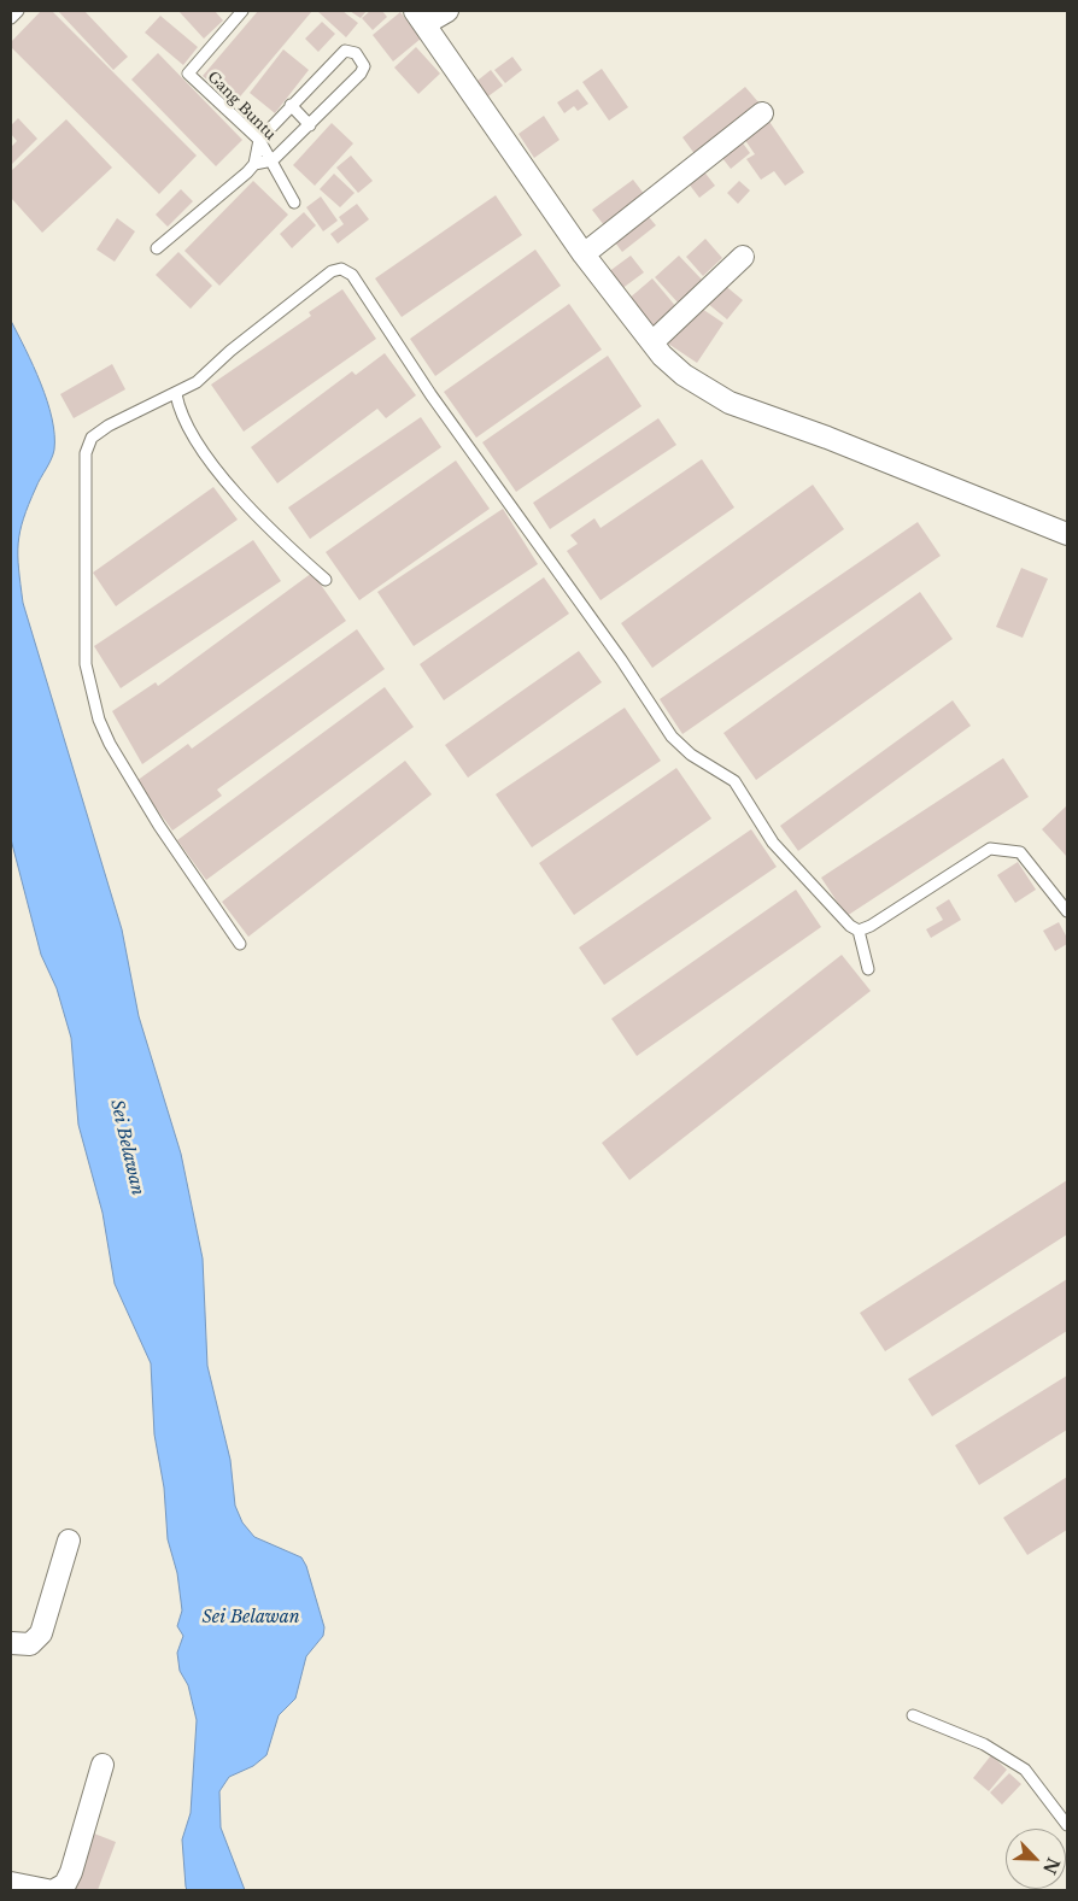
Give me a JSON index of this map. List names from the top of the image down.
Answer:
{
  "streets": {
    "lane": ["Gang Buntu"]
  },
  "water": ["Sei Belawan"],
  "north": "bottom right"
}
